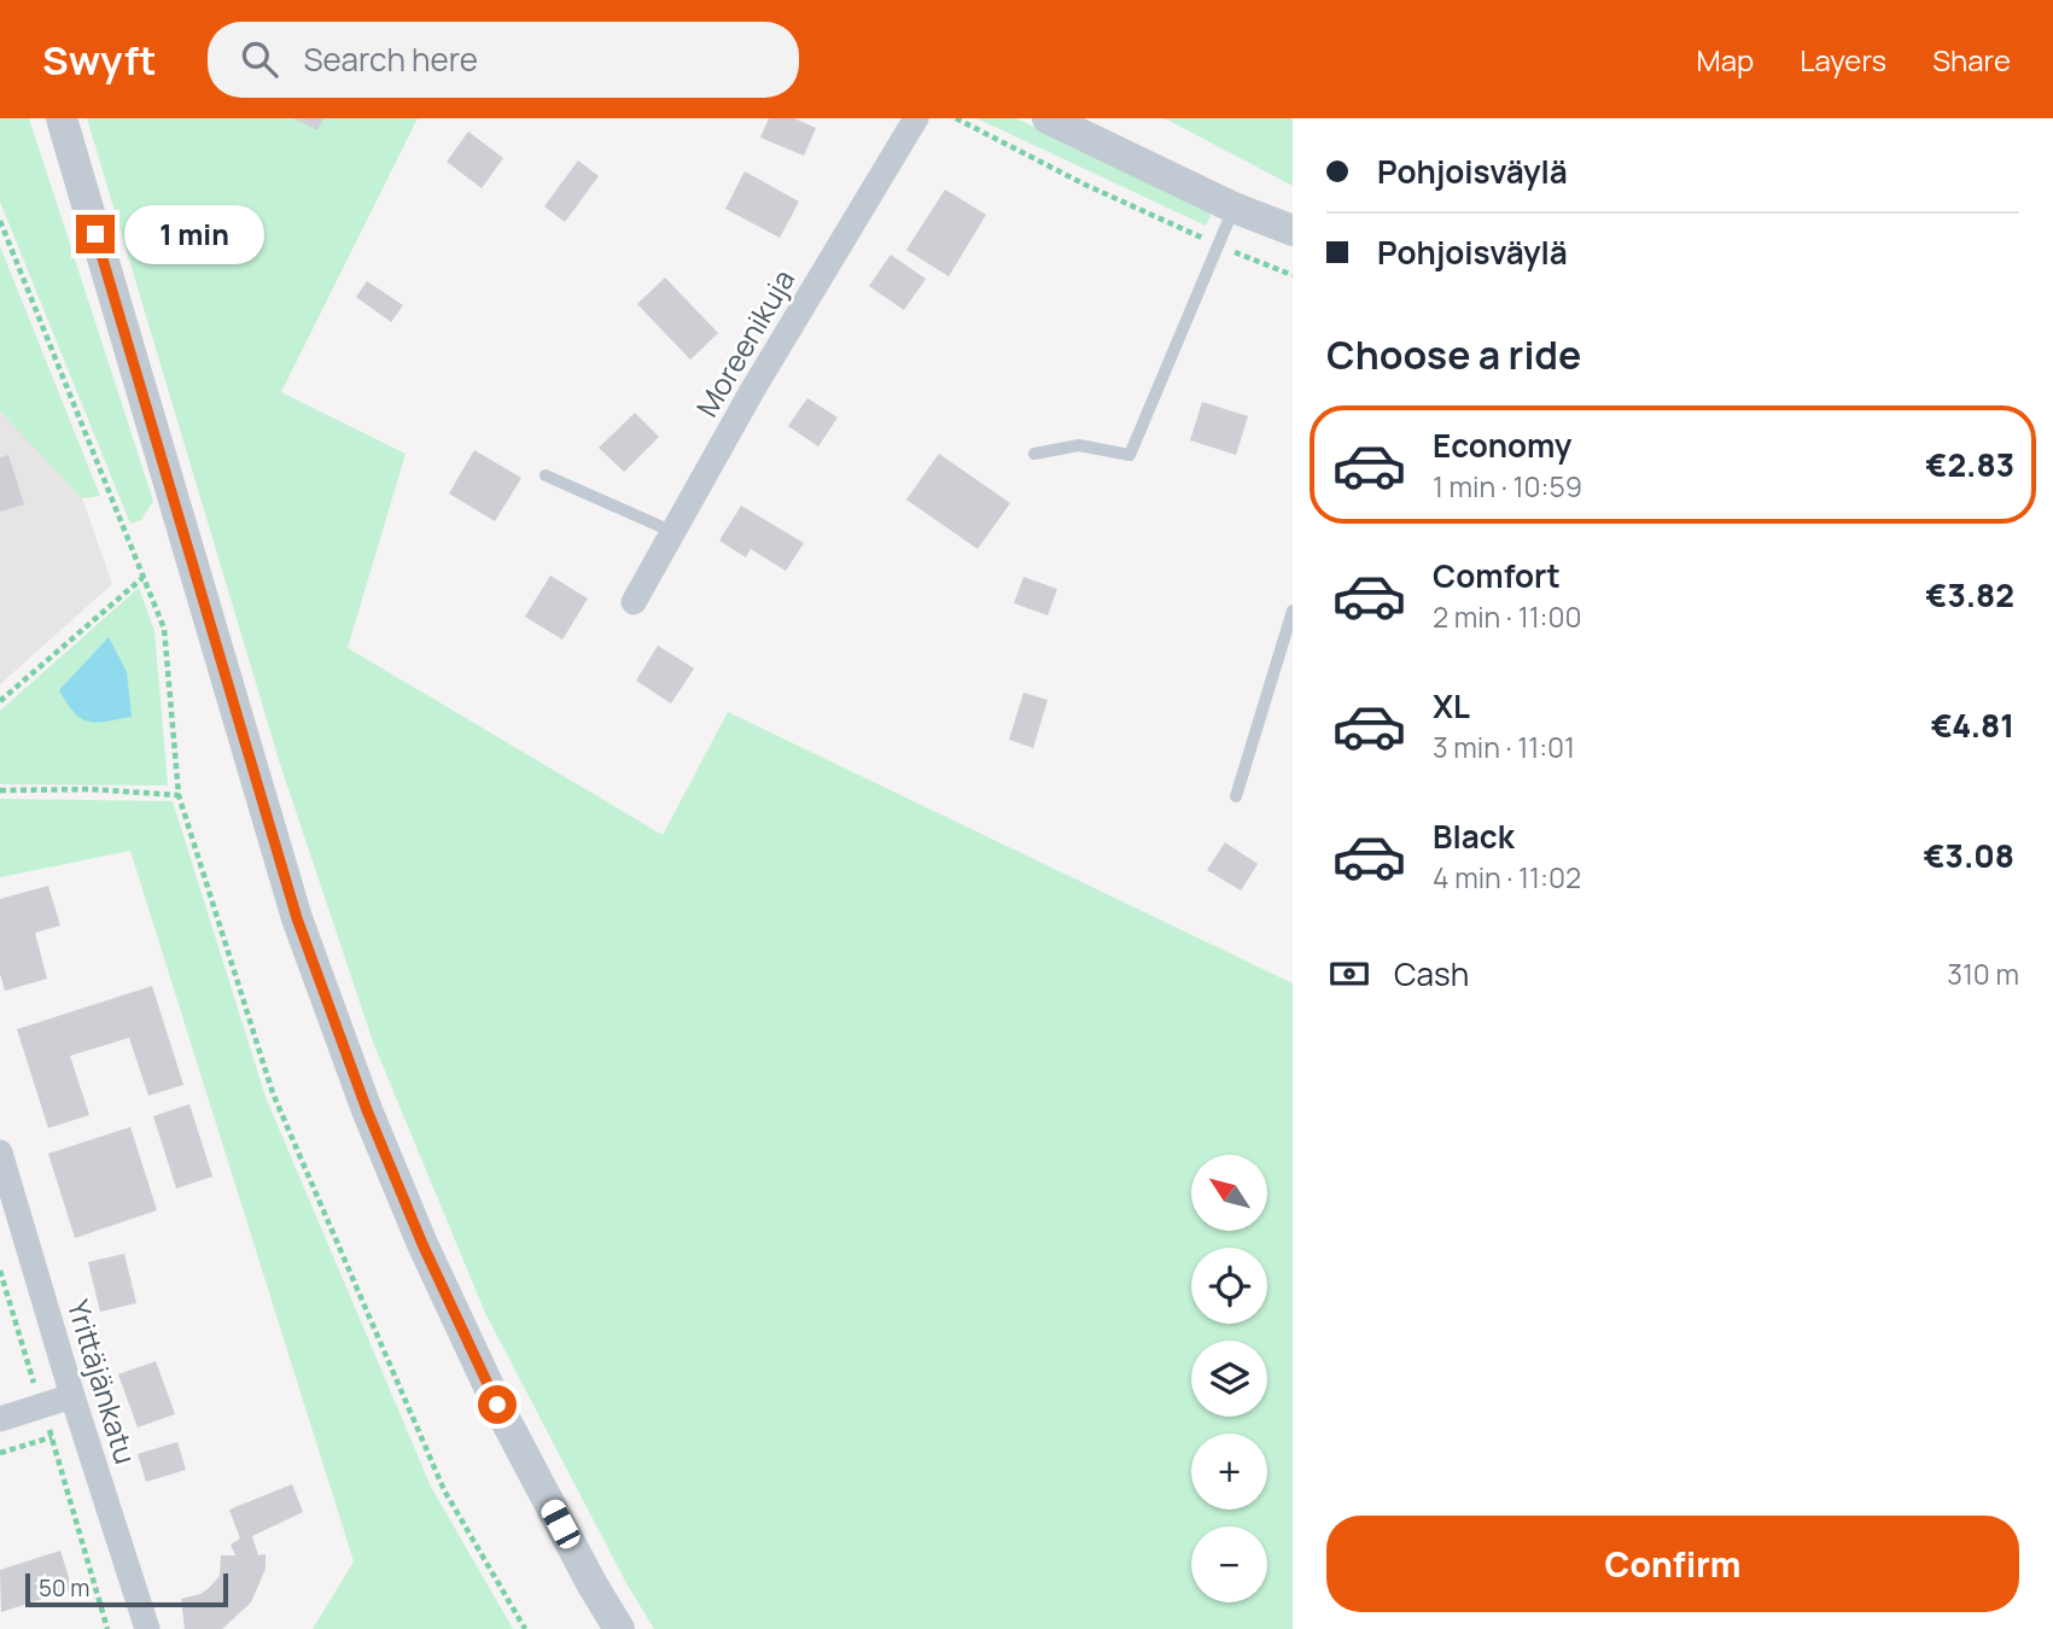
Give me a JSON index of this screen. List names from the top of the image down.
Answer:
{
  "streets": {
    "street": ["Moreenikuja", "Yrittäjänkatu"]
  },
  "scale_bar": "50 m",
  "north": "top left",
  "page": {
    "header": "Swyft",
    "search": "Search here",
    "nav": ["Map", "Layers", "Share"],
    "banner": ["Pohjoisväylä", "Pohjoisväylä"],
    "bubble": "1 min",
    "heading": "Choose a ride",
    "list": [
      {
        "name": "Economy",
        "note": "1 min · 10:59",
        "value": "€2.83"
      },
      {
        "name": "Comfort",
        "note": "2 min · 11:00",
        "value": "€3.82"
      },
      {
        "name": "XL",
        "note": "3 min · 11:01",
        "value": "€4.81"
      },
      {
        "name": "Black",
        "note": "4 min · 11:02",
        "value": "€3.08"
      }
    ],
    "pay": ["Cash", "310 m"],
    "map_buttons": ["+", "−"],
    "buttons": "Confirm",
    "scale": "50 m"
  }
}
